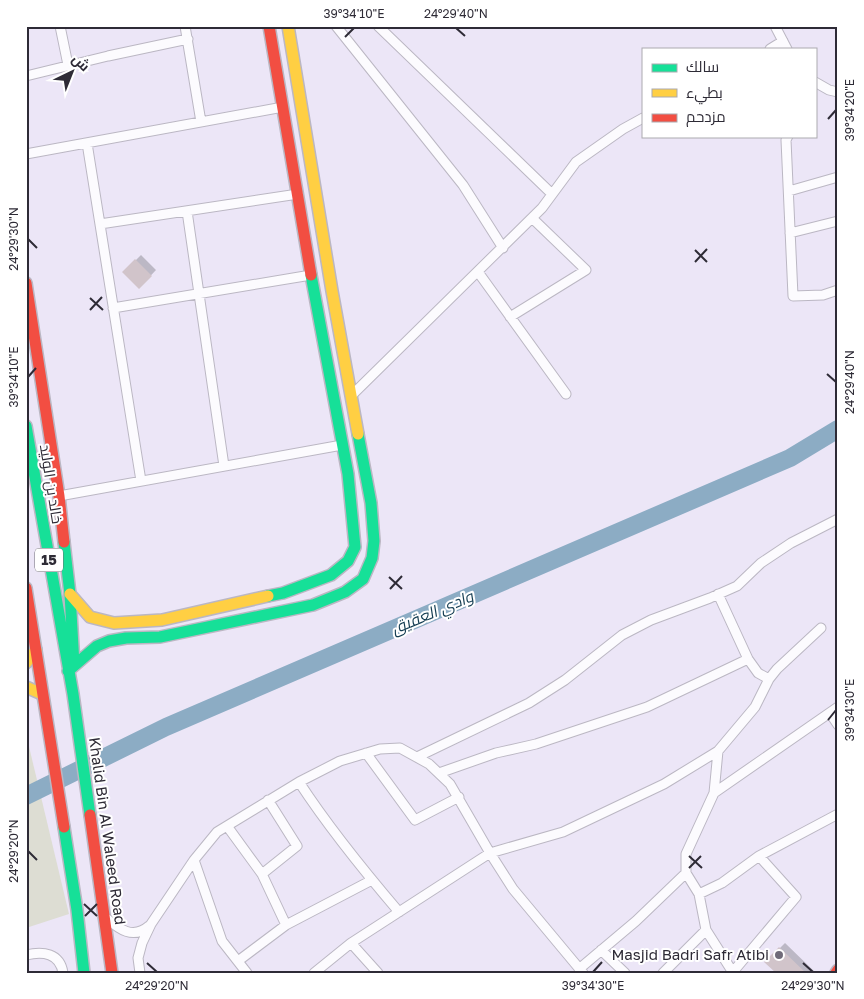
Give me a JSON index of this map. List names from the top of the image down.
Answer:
{
  "streets": {
    "main road": ["خالد بن الوليد", "15", "Khalid Bin Al Waleed Road"]
  },
  "crossings": [
    ["خالد بن الوليد", "Khalid Bin Al Waleed Road"]
  ],
  "water": ["وادي العقيق"],
  "places": ["Masjid Badri Safr Atibi"],
  "legend": ["سالك", "بطيء", "مزدحم"],
  "north": "top right",
  "coordinates": [
    "39°34'10\"E",
    "24°29'40\"N",
    "39°34'20\"E",
    "24°29'30\"N",
    "39°34'30\"E",
    "24°29'20\"N"
  ]
}
